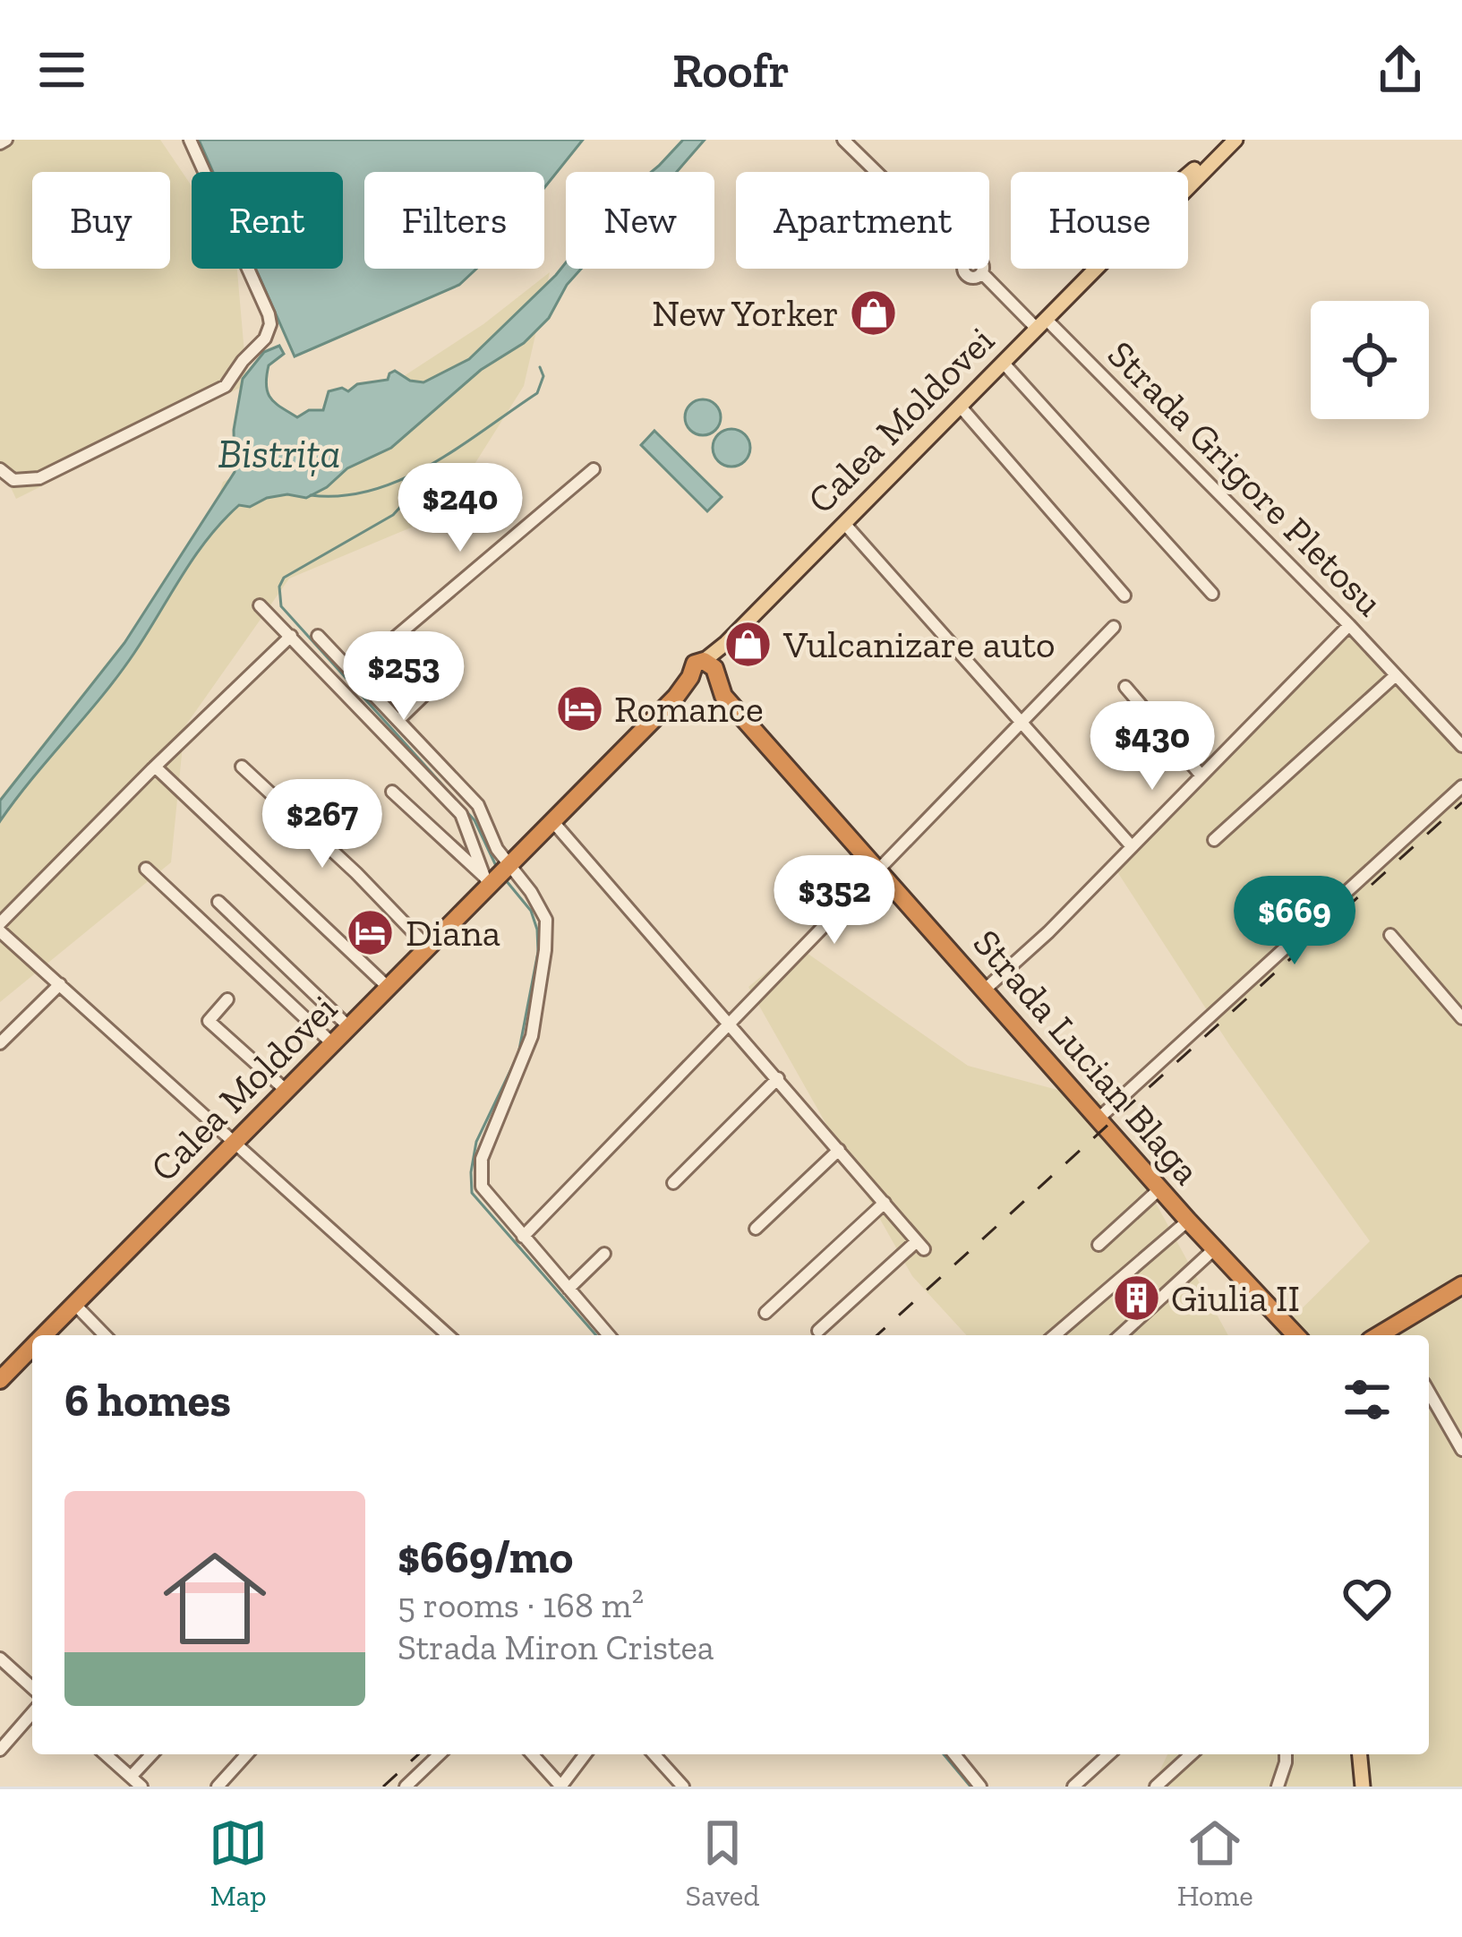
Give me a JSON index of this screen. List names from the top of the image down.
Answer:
{
  "streets": {
    "highway": ["Calea Moldovei", "Strada Lucian Blaga"],
    "street": ["Strada Grigore Pletosu"]
  },
  "crossings": [
    ["Calea Moldovei", "Strada Grigore Pletosu"],
    ["Calea Moldovei", "Strada Lucian Blaga"]
  ],
  "water": ["Bistrița"],
  "places": {
    "shop": ["New Yorker", "Vulcanizare auto"],
    "hotel": ["Romance", "Diana"],
    "building": ["Giulia II"]
  },
  "page": {
    "header": "Roofr",
    "chip": [
      "Buy",
      "Rent",
      "Filters",
      "New",
      "Apartment",
      "House"
    ],
    "price": [
      "$240",
      "$253",
      "$430",
      "$267",
      "$352",
      "$669"
    ],
    "heading": "6 homes",
    "list": [
      {
        "name": "$669/mo",
        "note": "5 rooms · 168 m² · Strada Miron Cristea"
      }
    ],
    "tabs": ["Map", "Saved", "Home"]
  }
}
